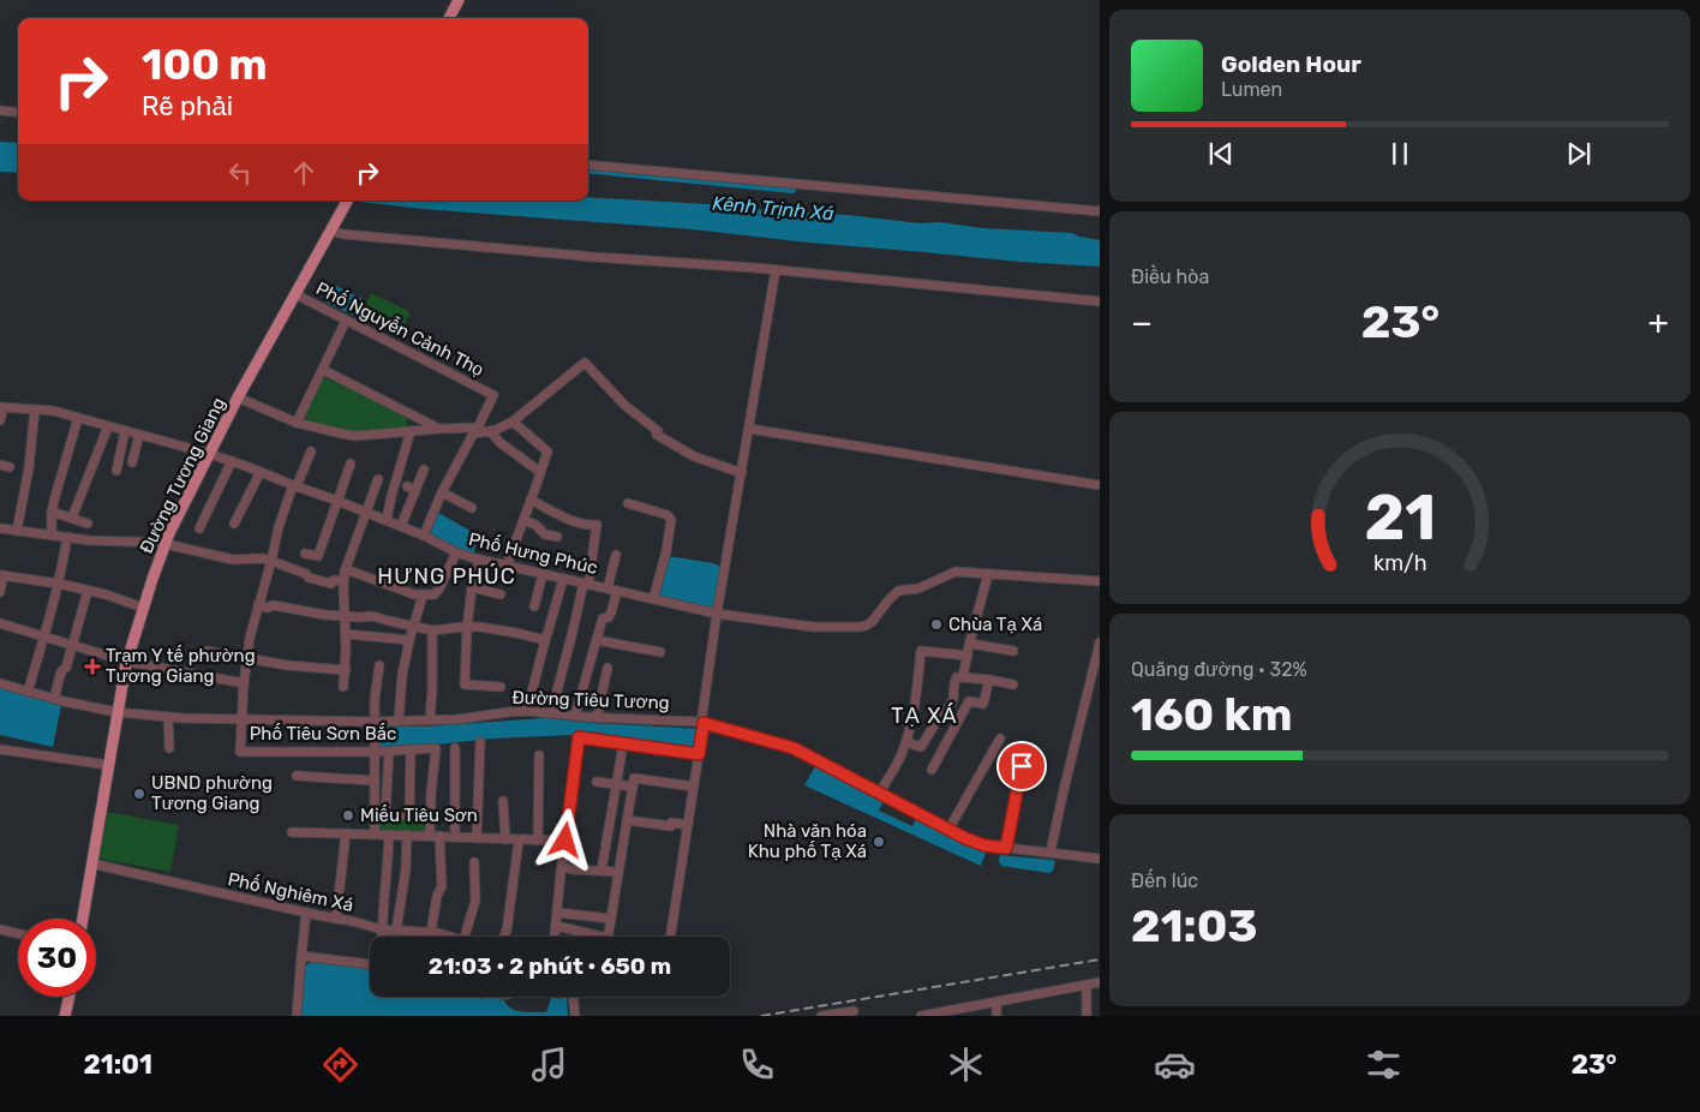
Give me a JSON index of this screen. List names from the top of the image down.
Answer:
{
  "streets": {
    "main road": ["Đường Tương Giang"],
    "street": [
      "Phố Nguyễn Cảnh Thọ",
      "Phố Hưng Phúc",
      "Đường Tiêu Tương",
      "Phố Tiêu Sơn Bắc",
      "Phố Nghiêm Xá"
    ]
  },
  "crossings": [
    ["Phố Nguyễn Cảnh Thọ", "Đường Tương Giang"],
    ["Đường Tương Giang", "Phố Hưng Phúc"],
    ["Đường Tương Giang", "Đường Tiêu Tương"],
    ["Đường Tương Giang", "Phố Nghiêm Xá"],
    ["Đường Tiêu Tương", "Phố Tiêu Sơn Bắc"]
  ],
  "districts": ["HƯNG PHÚC", "TẠ XÁ"],
  "water": ["Kênh Trịnh Xá"],
  "places": {
    "other": [
      "Chùa Tạ Xá",
      "UBND phường Tương Giang",
      "Miếu Tiêu Sơn",
      "Nhà văn hóa Khu phố Tạ Xá"
    ],
    "health": ["Trạm Y tế phường Tương Giang"]
  },
  "page": {
    "turn": ["100 m", "Rẽ phải"],
    "song": ["Golden Hour", "Lumen"],
    "tile": [
      "Điều hòa",
      ["Quãng đường · 32%", "160 km"],
      ["Đến lúc", "21:03"]
    ],
    "heat": ["−", "23°", "+"],
    "limit": "30",
    "trip": "21:03 · 2 phút · 650 m",
    "tabs": ["21:01", "23°"],
    "gauge": ["21", "km/h"]
  }
}
